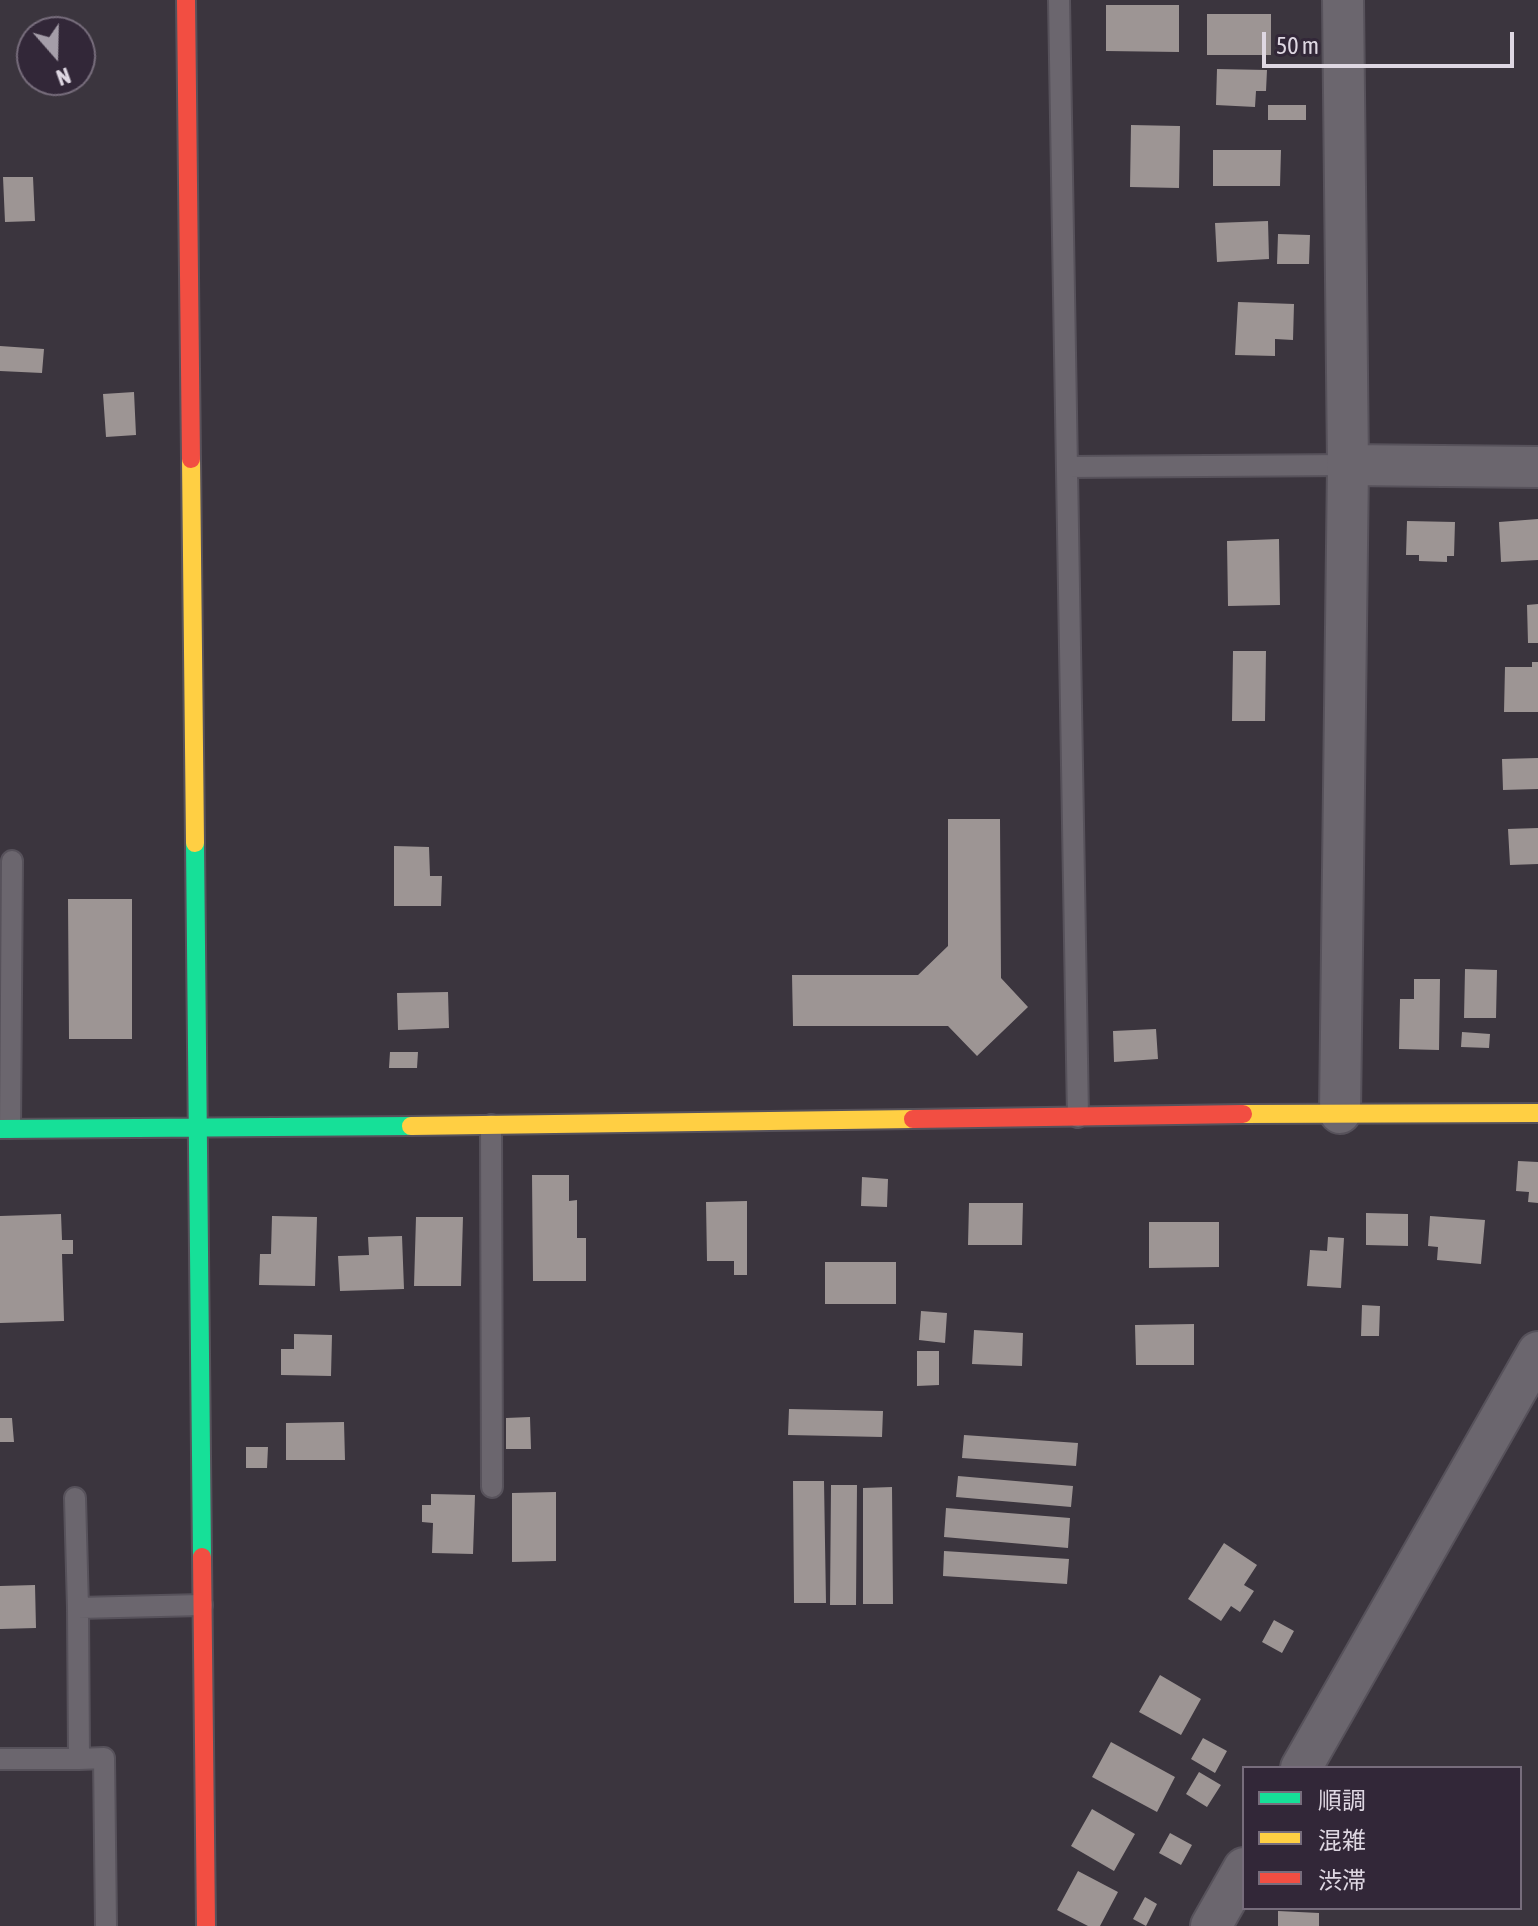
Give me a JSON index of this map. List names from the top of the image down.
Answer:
{
  "legend": ["順調", "混雑", "渋滞"],
  "scale_bar": "50 m",
  "north": "bottom"
}
